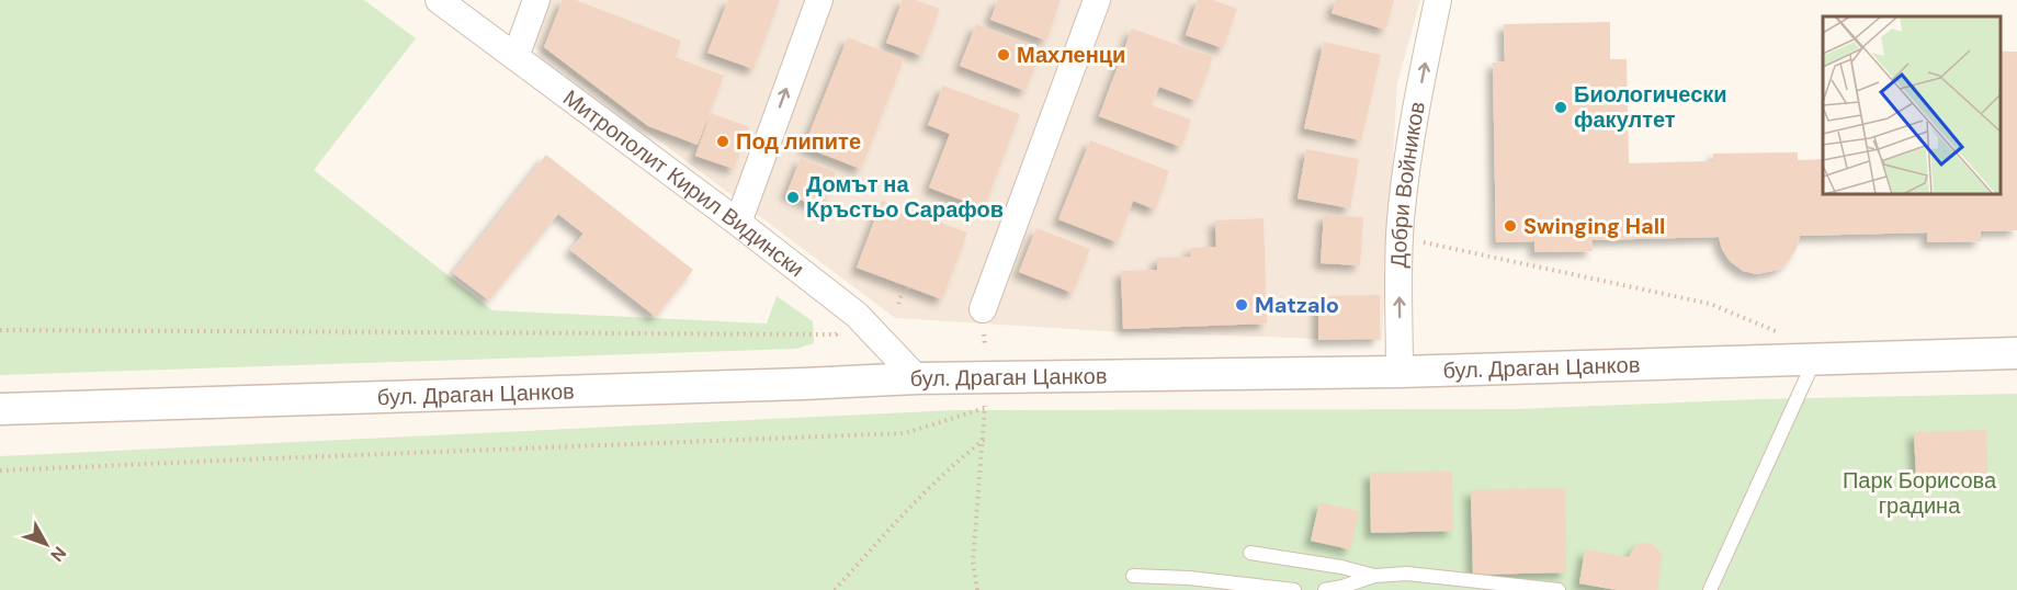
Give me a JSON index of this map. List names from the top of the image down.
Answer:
{
  "streets": {
    "street": ["Митрополит Кирил Видински", "Добри Войников", "бул. Драган Цанков"]
  },
  "crossings": [
    ["Митрополит Кирил Видински", "бул. Драган Цанков"],
    ["Добри Войников", "бул. Драган Цанков"]
  ],
  "one_way": ["Добри Войников"],
  "parks": ["Парк Борисова градина"],
  "places": [
    "Махленци",
    "Биологически факултет",
    "Под липите",
    "Домът на Кръстьо Сарафов",
    "Swinging Hall",
    "Matzalo"
  ],
  "north": "bottom right"
}
